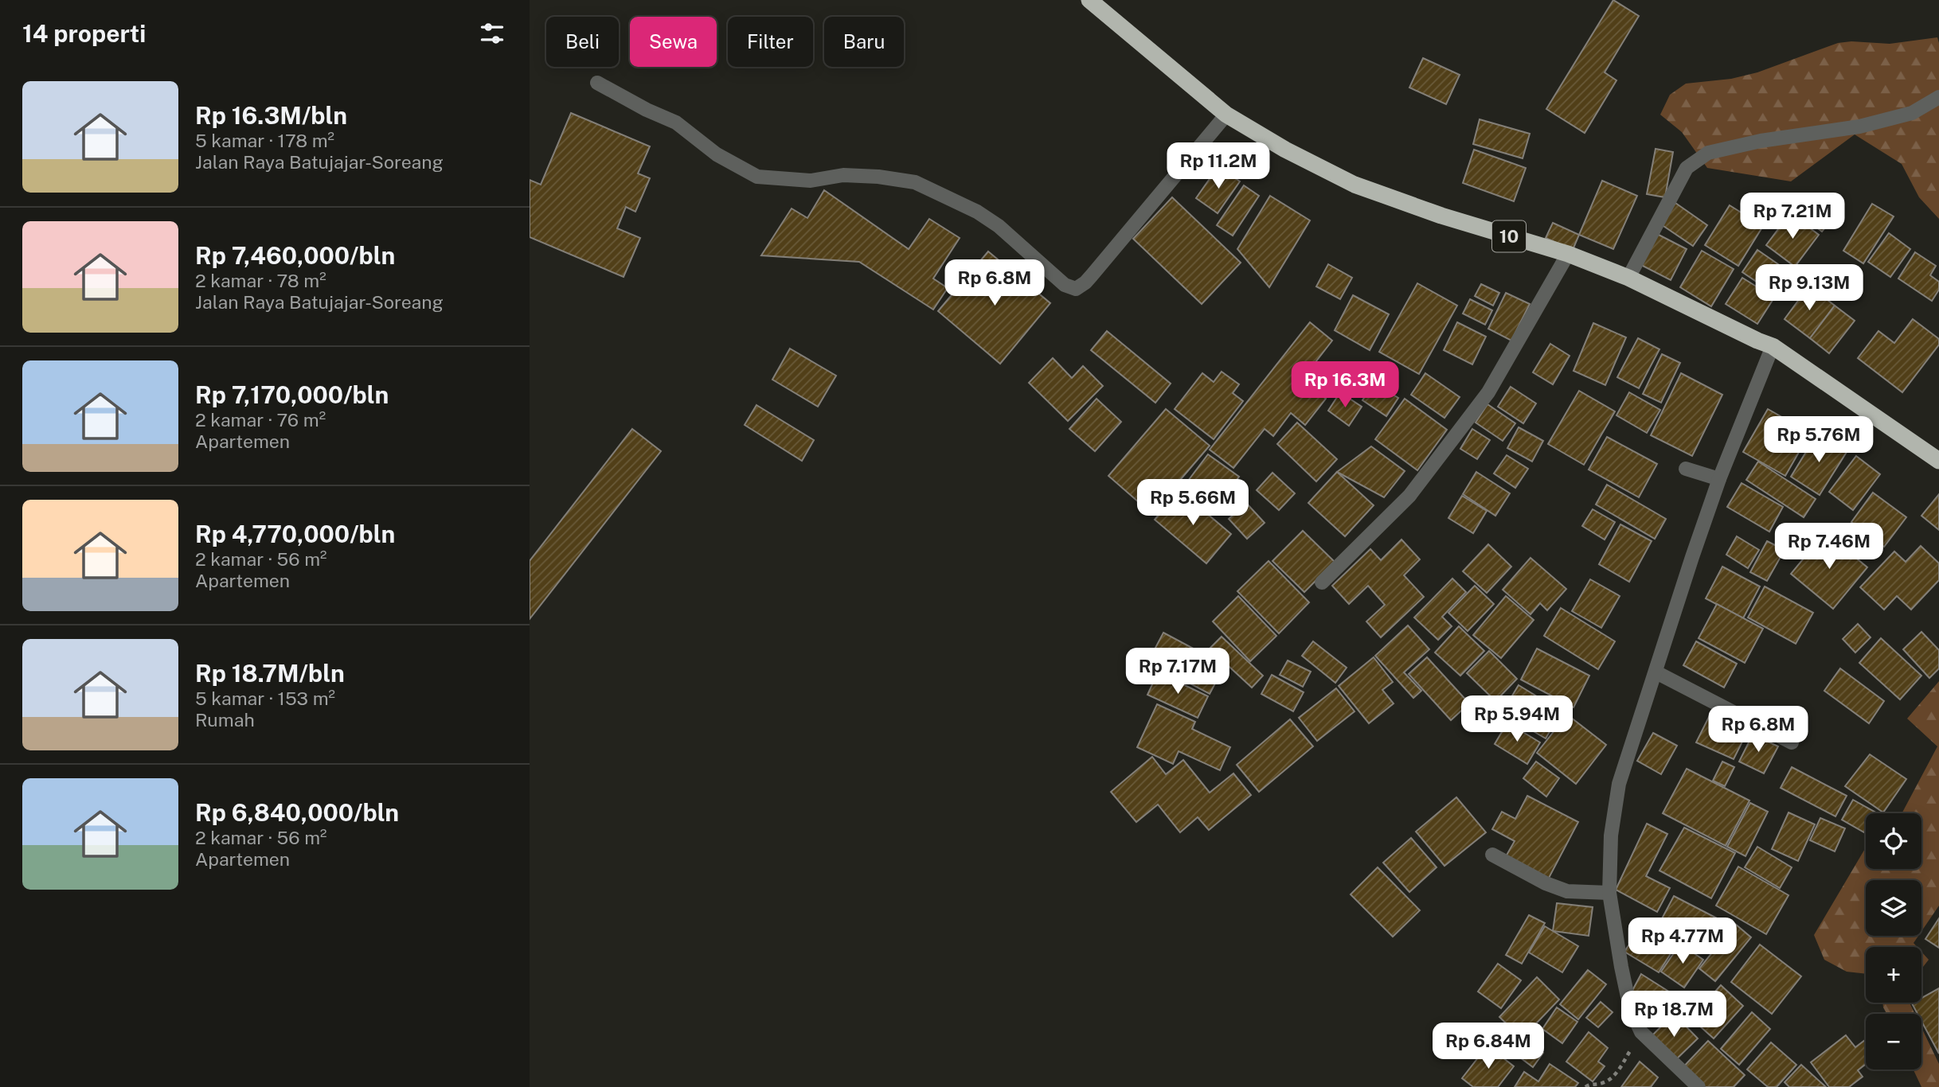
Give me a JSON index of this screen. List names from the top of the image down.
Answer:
{
  "streets": {
    "highway": ["10"]
  },
  "page": {
    "heading": "14 properti",
    "chip": [
      "Beli",
      "Sewa",
      "Filter",
      "Baru"
    ],
    "list": [
      {
        "name": "Rp 16.3M/bln",
        "note": "5 kamar · 178 m² · Jalan Raya Batujajar-Soreang"
      },
      {
        "name": "Rp 7,460,000/bln",
        "note": "2 kamar · 78 m² · Jalan Raya Batujajar-Soreang"
      },
      {
        "name": "Rp 7,170,000/bln",
        "note": "2 kamar · 76 m² · Apartemen"
      },
      {
        "name": "Rp 4,770,000/bln",
        "note": "2 kamar · 56 m² · Apartemen"
      },
      {
        "name": "Rp 18.7M/bln",
        "note": "5 kamar · 153 m² · Rumah"
      },
      {
        "name": "Rp 6,840,000/bln",
        "note": "2 kamar · 56 m² · Apartemen"
      }
    ],
    "price": [
      "Rp 11.2M",
      "Rp 7.21M",
      "Rp 6.8M",
      "Rp 9.13M",
      "Rp 16.3M",
      "Rp 5.76M",
      "Rp 5.66M",
      "Rp 7.46M",
      "Rp 7.17M",
      "Rp 5.94M",
      "Rp 6.8M",
      "Rp 4.77M",
      "Rp 18.7M",
      "Rp 6.84M"
    ],
    "map_buttons": ["+", "−"]
  }
}
